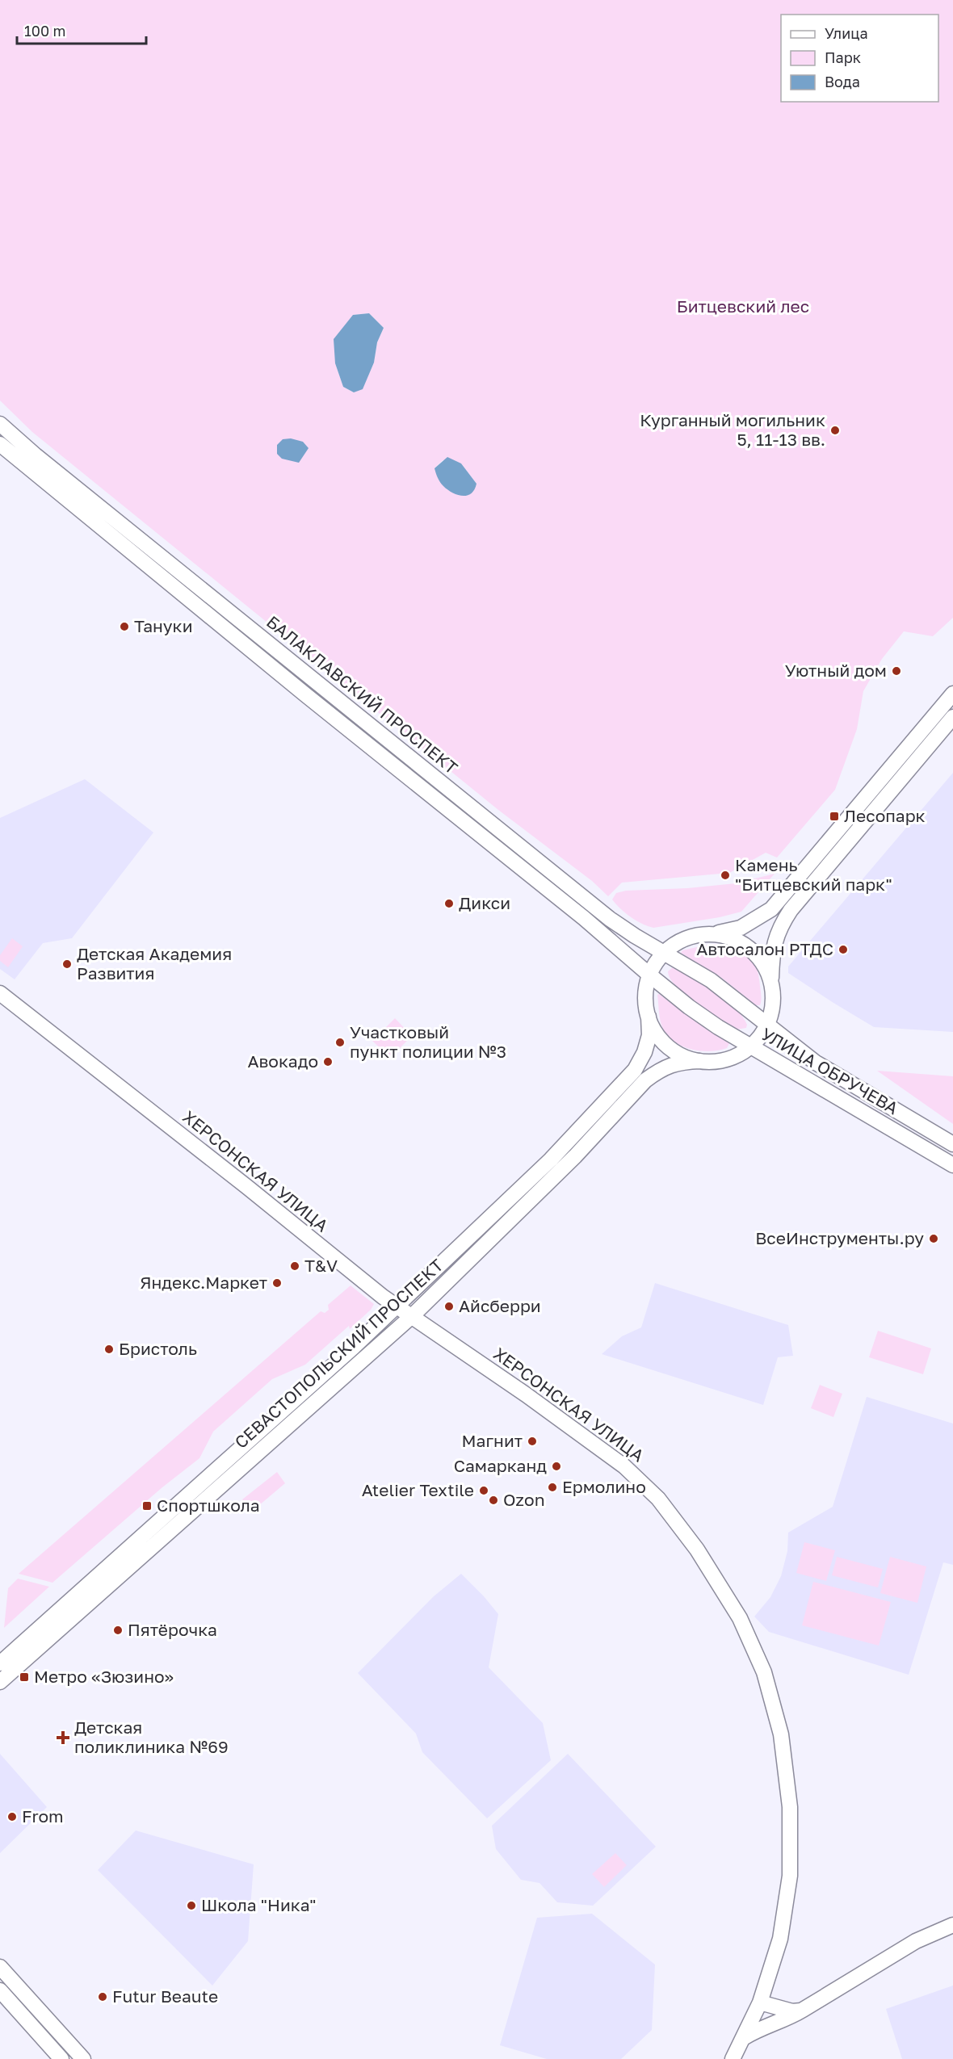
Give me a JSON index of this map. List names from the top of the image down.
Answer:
{
  "streets": {
    "main road": [
      "БАЛАКЛАВСКИЙ ПРОСПЕКТ",
      "УЛИЦА ОБРУЧЕВА",
      "ХЕРСОНСКАЯ УЛИЦА",
      "СЕВАСТОПОЛЬСКИЙ ПРОСПЕКТ"
    ]
  },
  "crossings": [
    ["БАЛАКЛАВСКИЙ ПРОСПЕКТ", "УЛИЦА ОБРУЧЕВА"],
    ["БАЛАКЛАВСКИЙ ПРОСПЕКТ", "СЕВАСТОПОЛЬСКИЙ ПРОСПЕКТ"],
    ["УЛИЦА ОБРУЧЕВА", "СЕВАСТОПОЛЬСКИЙ ПРОСПЕКТ"],
    ["ХЕРСОНСКАЯ УЛИЦА", "СЕВАСТОПОЛЬСКИЙ ПРОСПЕКТ"]
  ],
  "parks": ["Битцевский лес"],
  "places": {
    "other": [
      "Курганный могильник 5, 11-13 вв.",
      "Тануки",
      "Уютный дом",
      "Камень \"Битцевский парк\"",
      "Дикси",
      "Автосалон РТДС",
      "Детская Академия Развития",
      "Участковый пункт полиции №3",
      "Авокадо",
      "ВсеИнструменты.ру",
      "T&V",
      "Яндекс.Маркет",
      "Айсберри",
      "Бристоль",
      "Магнит",
      "Самарканд",
      "Ермолино",
      "Atelier Textile",
      "Ozon",
      "Пятёрочка",
      "From",
      "Школа \"Ника\"",
      "Futur Beaute"
    ],
    "transit": ["Лесопарк", "Спортшкола", "Метро «Зюзино»"],
    "health": ["Детская поликлиника №69"]
  },
  "legend": ["Улица", "Парк", "Вода"],
  "scale_bar": "100 m"
}
